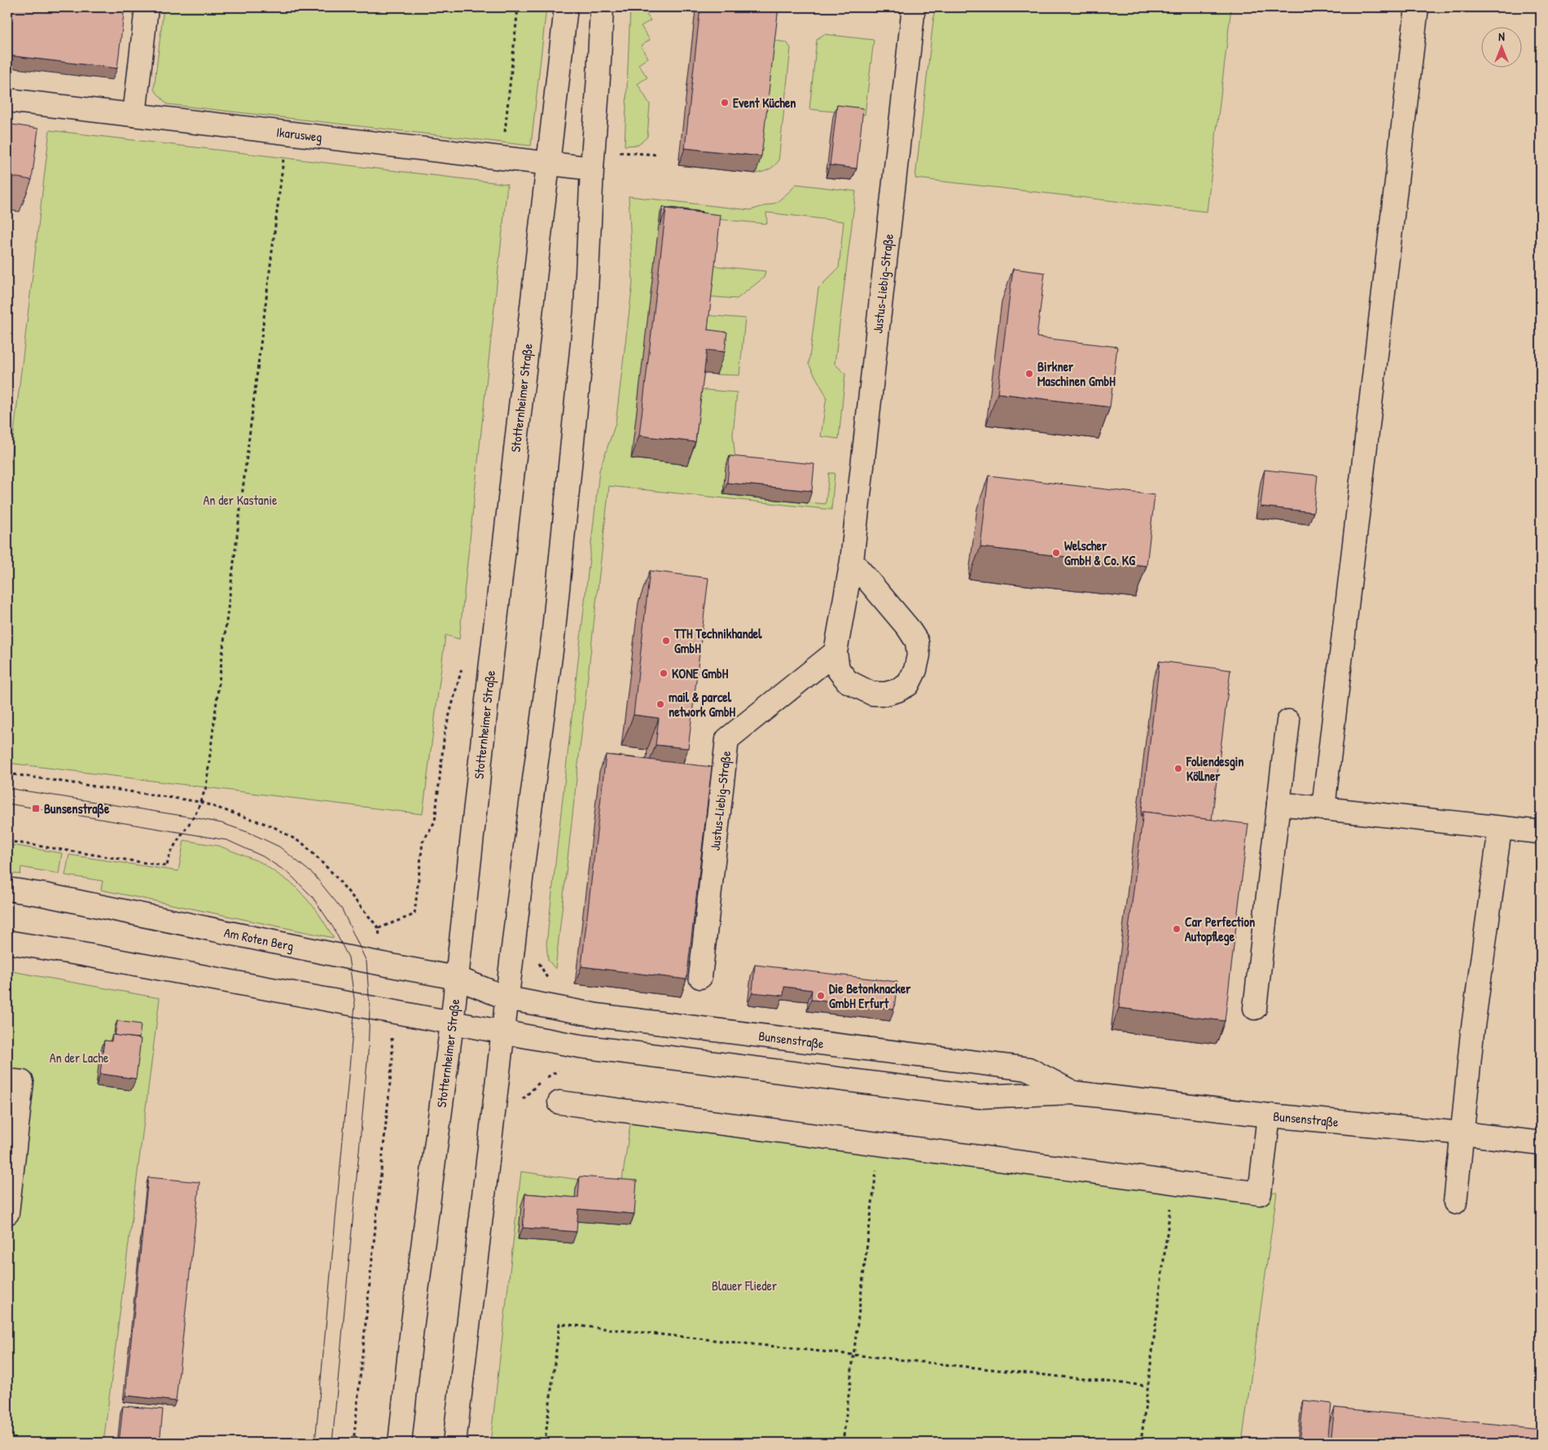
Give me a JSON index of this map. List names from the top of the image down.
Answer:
{
  "streets": {
    "main road": [
      "Ikarusweg",
      "Justus-Liebig-Straße",
      "Stotternheimer Straße",
      "Am Roten Berg",
      "Bunsenstraße"
    ]
  },
  "crossings": [
    ["Ikarusweg", "Stotternheimer Straße"],
    ["Stotternheimer Straße", "Am Roten Berg"],
    ["Am Roten Berg", "Bunsenstraße"]
  ],
  "parks": ["An der Kastanie", "An der Lache", "Blauer Flieder"],
  "places": {
    "other": [
      "Event Küchen",
      "Birkner Maschinen GmbH",
      "Welscher GmbH & Co. KG",
      "TTH Technikhandel GmbH",
      "KONE GmbH",
      "mail & parcel network GmbH",
      "Foliendesgin Köllner",
      "Car Perfection Autopflege",
      "Die Betonknacker GmbH Erfurt"
    ],
    "transit": ["Bunsenstraße"]
  },
  "north": "top"
}
